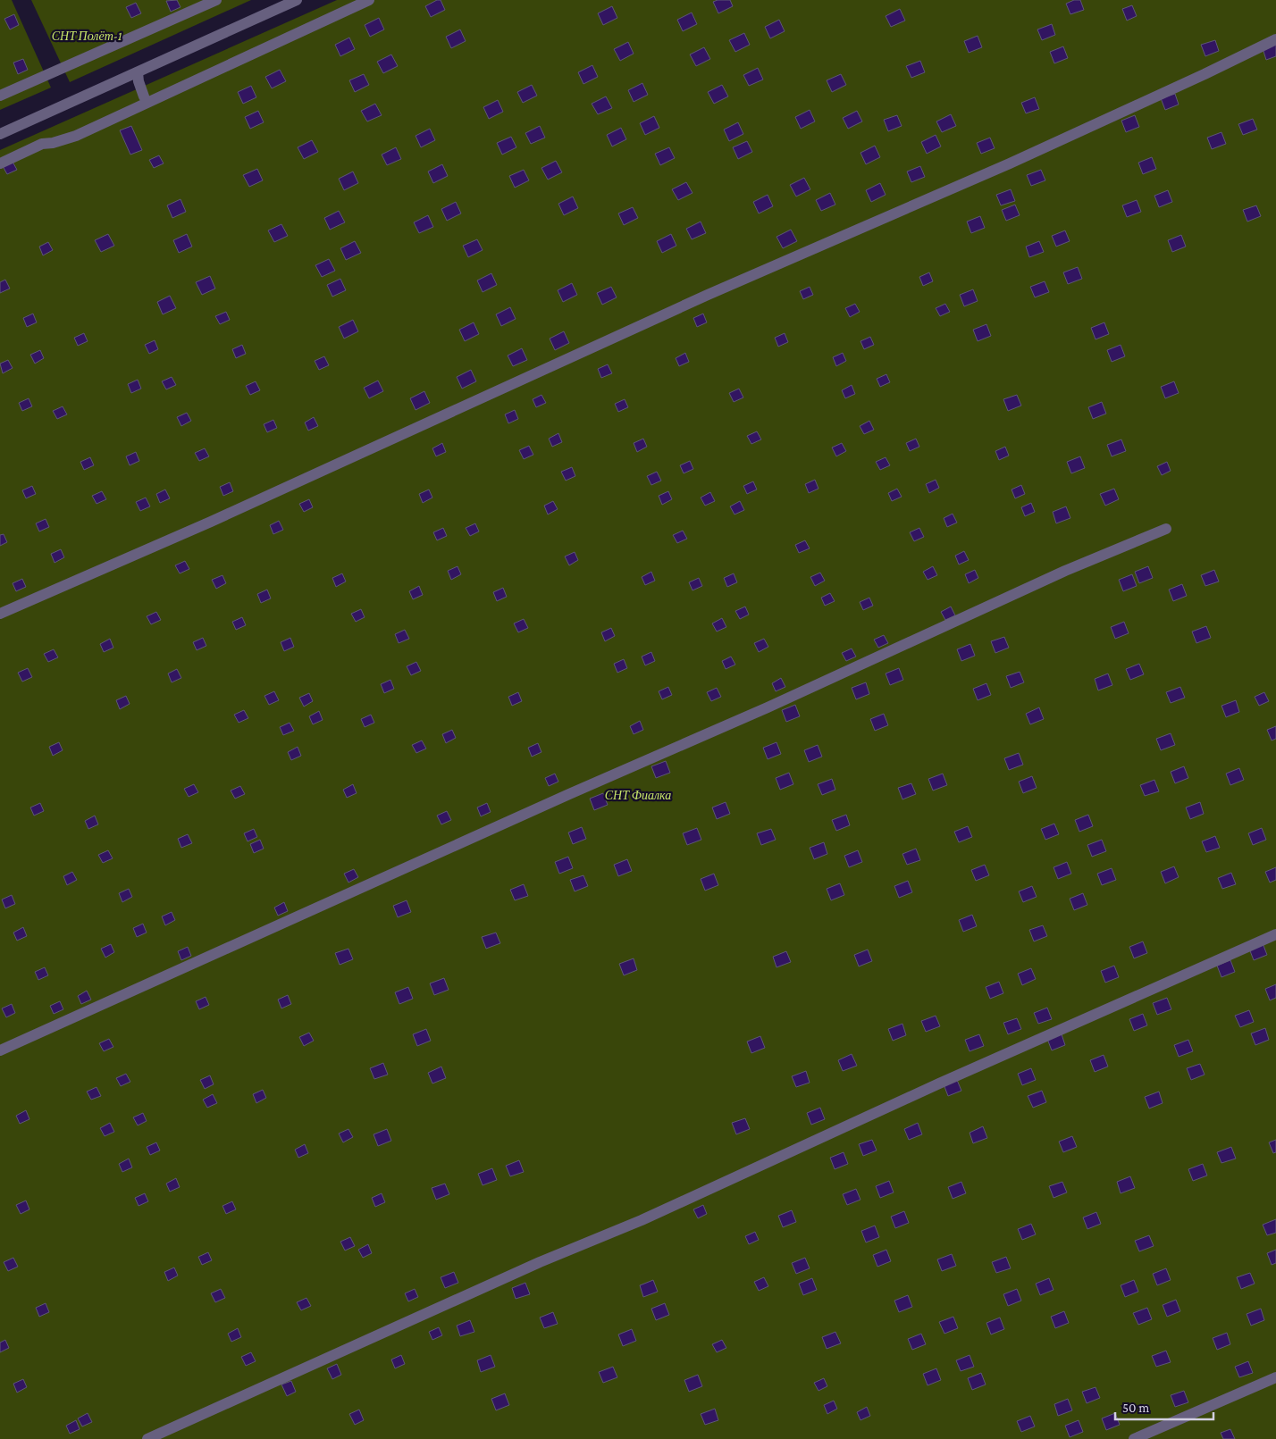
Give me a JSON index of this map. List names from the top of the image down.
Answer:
{
  "parks": ["СНТ Полёт-1", "СНТ Фиалка"],
  "scale_bar": "50 m"
}
